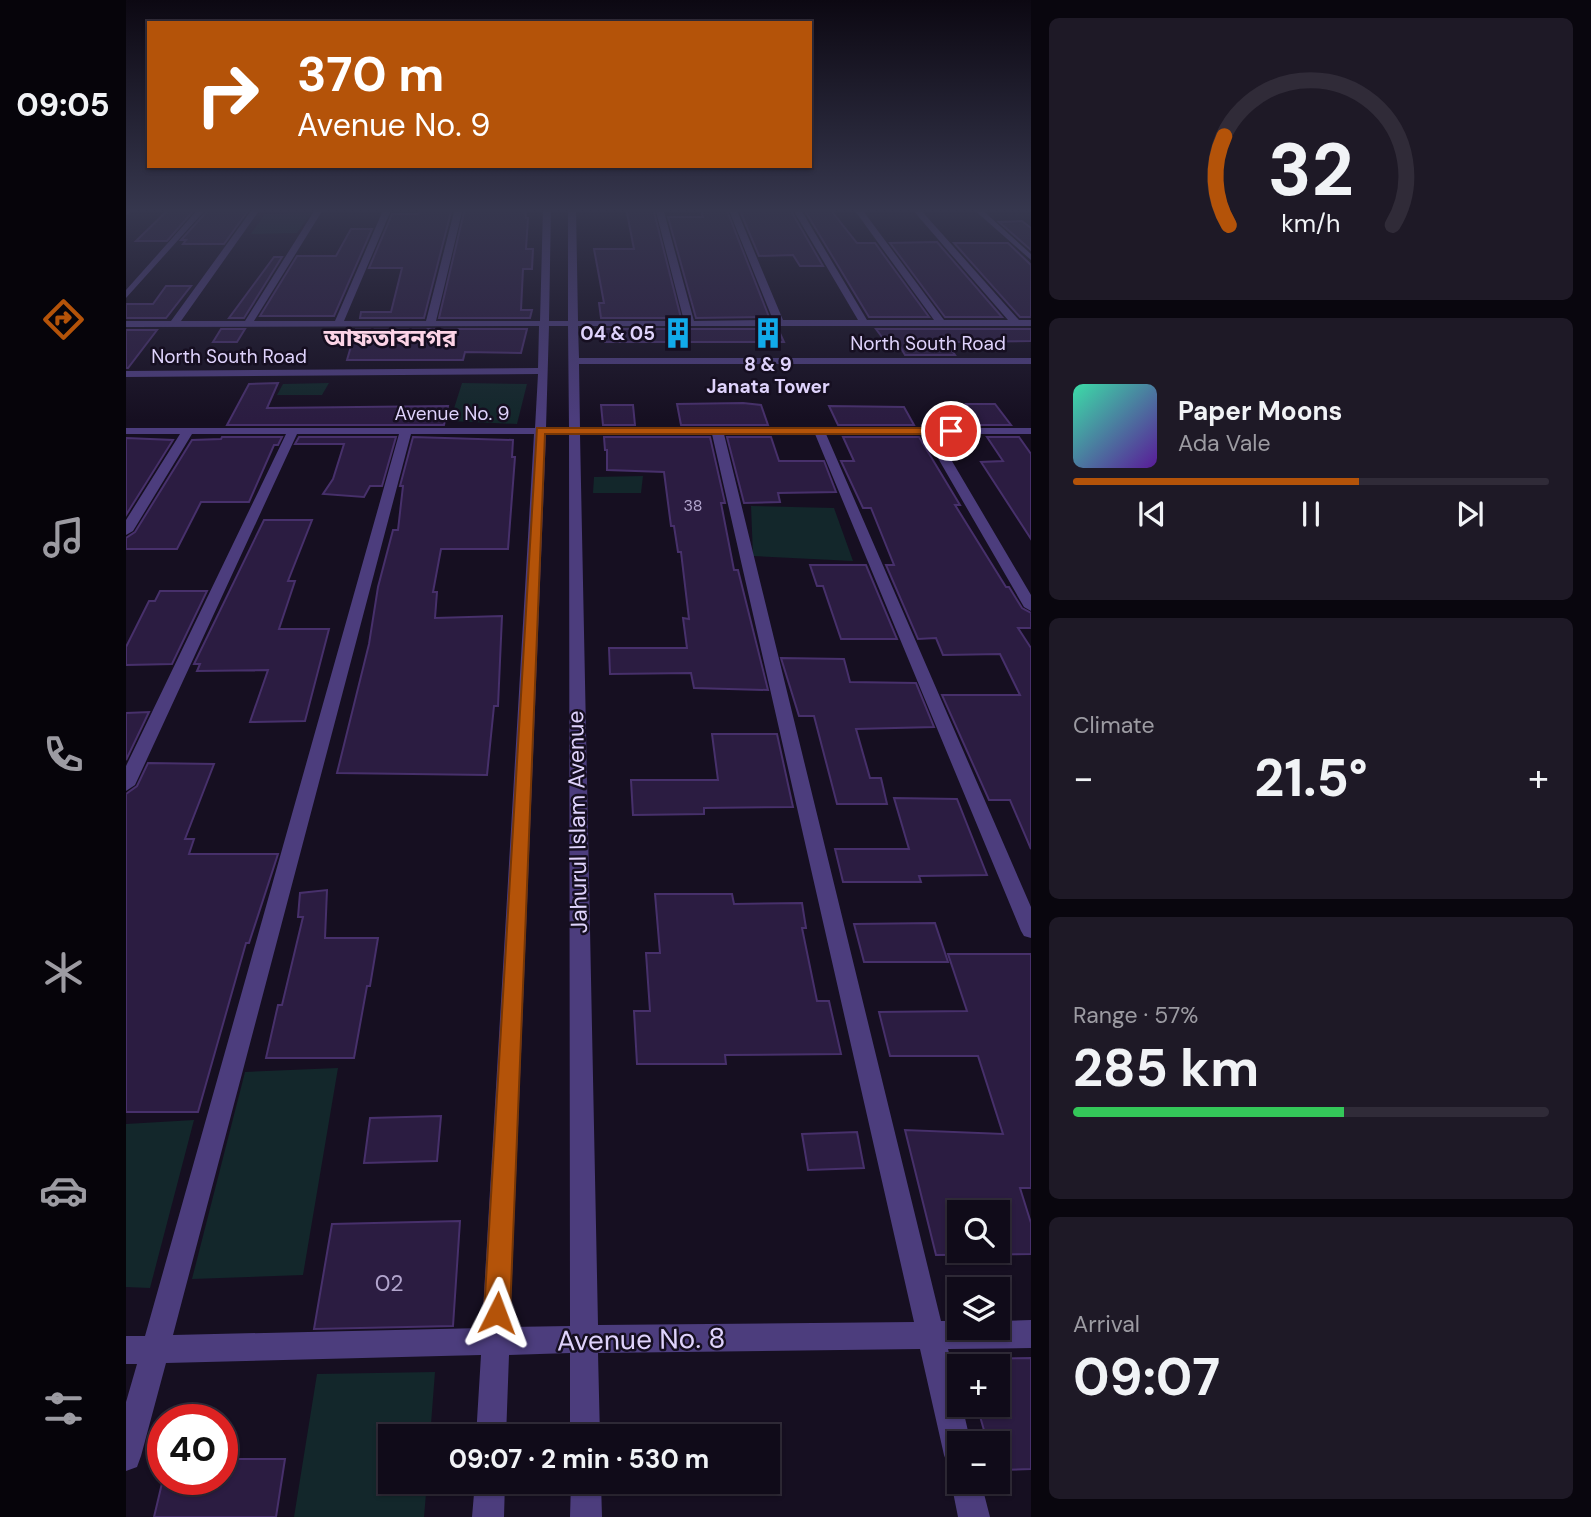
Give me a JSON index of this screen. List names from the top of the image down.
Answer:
{
  "streets": {
    "street": [
      "North South Road",
      "Avenue No. 9",
      "Jahurul Islam Avenue",
      "Avenue No. 8"
    ]
  },
  "crossings": [
    ["North South Road", "Jahurul Islam Avenue"],
    ["Avenue No. 9", "Jahurul Islam Avenue"],
    ["Jahurul Islam Avenue", "Avenue No. 8"]
  ],
  "districts": ["আফতাবনগর"],
  "places": {
    "building": ["04 & 05", "8 & 9 Janata Tower"]
  },
  "house_numbers": ["38", "02"],
  "page": {
    "tabs": "09:05",
    "turn": ["370 m", "Avenue No. 9"],
    "song": ["Paper Moons", "Ada Vale"],
    "tile": [
      "Climate",
      ["Range · 57%", "285 km"],
      ["Arrival", "09:07"]
    ],
    "heat": ["−", "21.5°", "+"],
    "map_buttons": ["+", "−"],
    "limit": "40",
    "trip": "09:07 · 2 min · 530 m",
    "gauge": ["32", "km/h"]
  }
}
